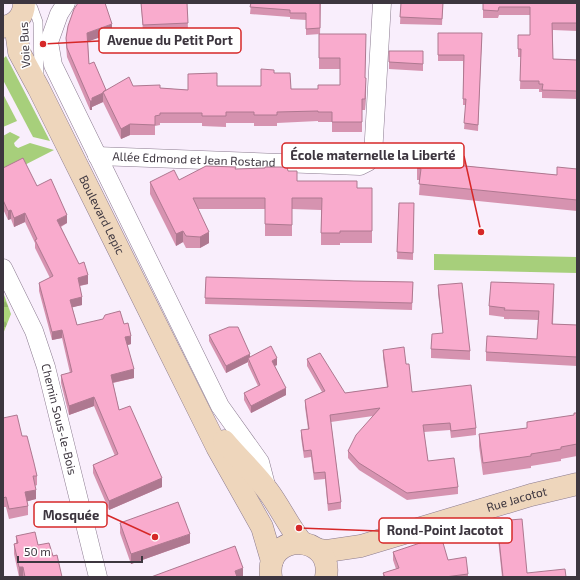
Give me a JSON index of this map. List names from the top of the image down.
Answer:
{
  "streets": {
    "main road": ["Boulevard Lepic", "Rue Jacotot"],
    "street": ["Allée Edmond et Jean Rostand", "Chemin Sous-le-Bois"],
    "lane": ["Voie Bus"]
  },
  "crossings": [
    ["Voie Bus", "Boulevard Lepic"]
  ],
  "places": [
    "Avenue du Petit Port",
    "École maternelle la Liberté",
    "Rond-Point Jacotot",
    "Mosquée"
  ],
  "scale_bar": "50 m"
}
